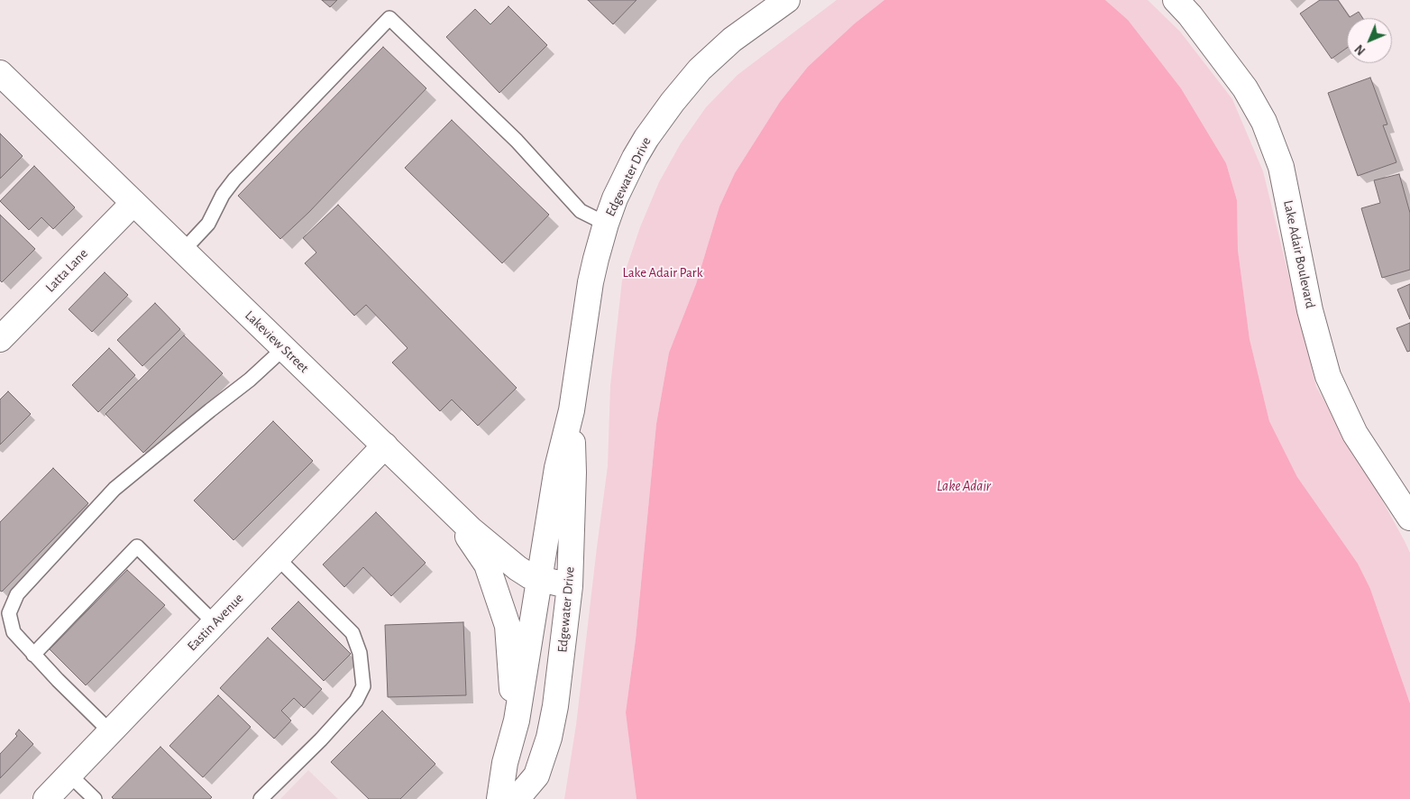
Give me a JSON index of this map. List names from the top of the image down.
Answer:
{
  "streets": {
    "street": [
      "Edgewater Drive",
      "Lake Adair Boulevard",
      "Latta Lane",
      "Lakeview Street",
      "Eastin Avenue"
    ]
  },
  "crossings": [
    ["Edgewater Drive", "Lakeview Street"],
    ["Latta Lane", "Lakeview Street"],
    ["Lakeview Street", "Eastin Avenue"]
  ],
  "water": ["Lake Adair"],
  "parks": ["Lake Adair Park"],
  "north": "bottom left"
}
